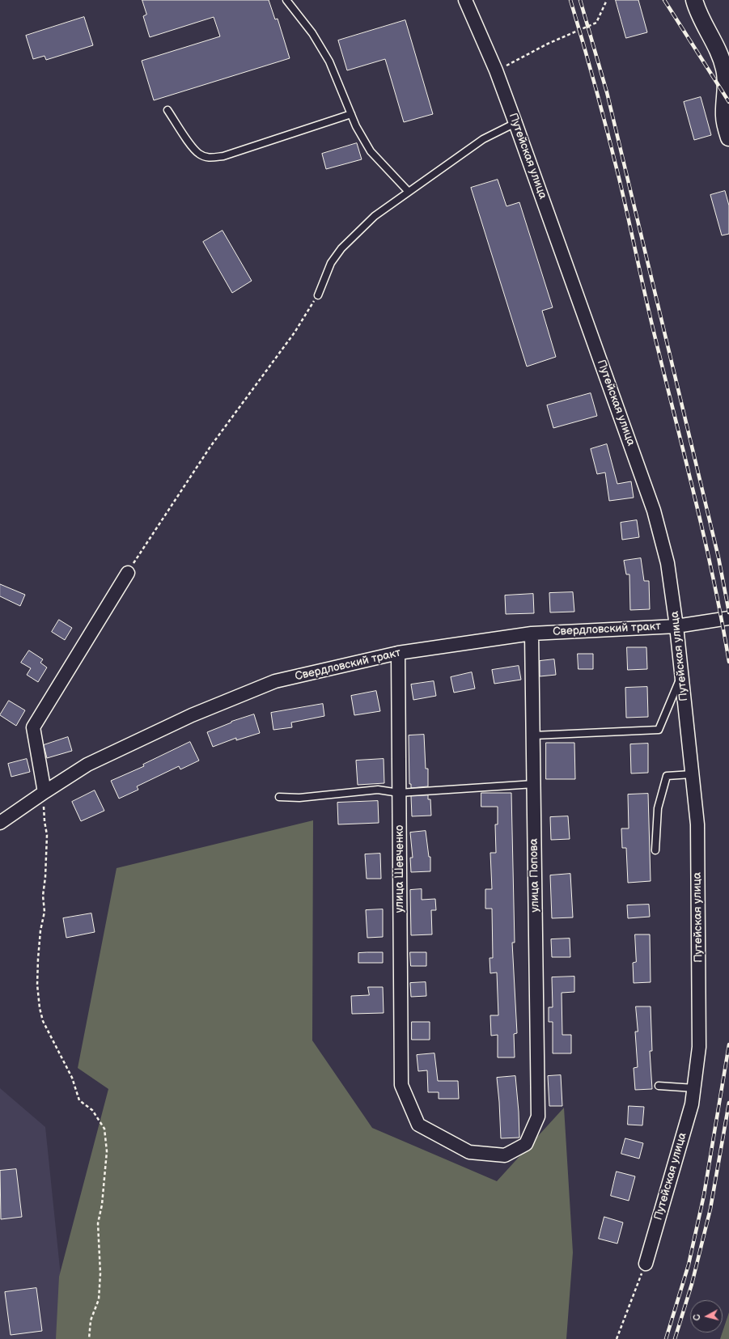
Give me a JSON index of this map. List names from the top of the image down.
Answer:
{
  "streets": {
    "street": [
      "Путейская улица",
      "Свердловский тракт",
      "улица Шевченко",
      "улица Попова"
    ]
  },
  "crossings": [
    ["Путейская улица", "Свердловский тракт"],
    ["Свердловский тракт", "улица Шевченко"],
    ["Свердловский тракт", "улица Попова"],
    ["улица Шевченко", "улица Попова"]
  ],
  "north": "left"
}
